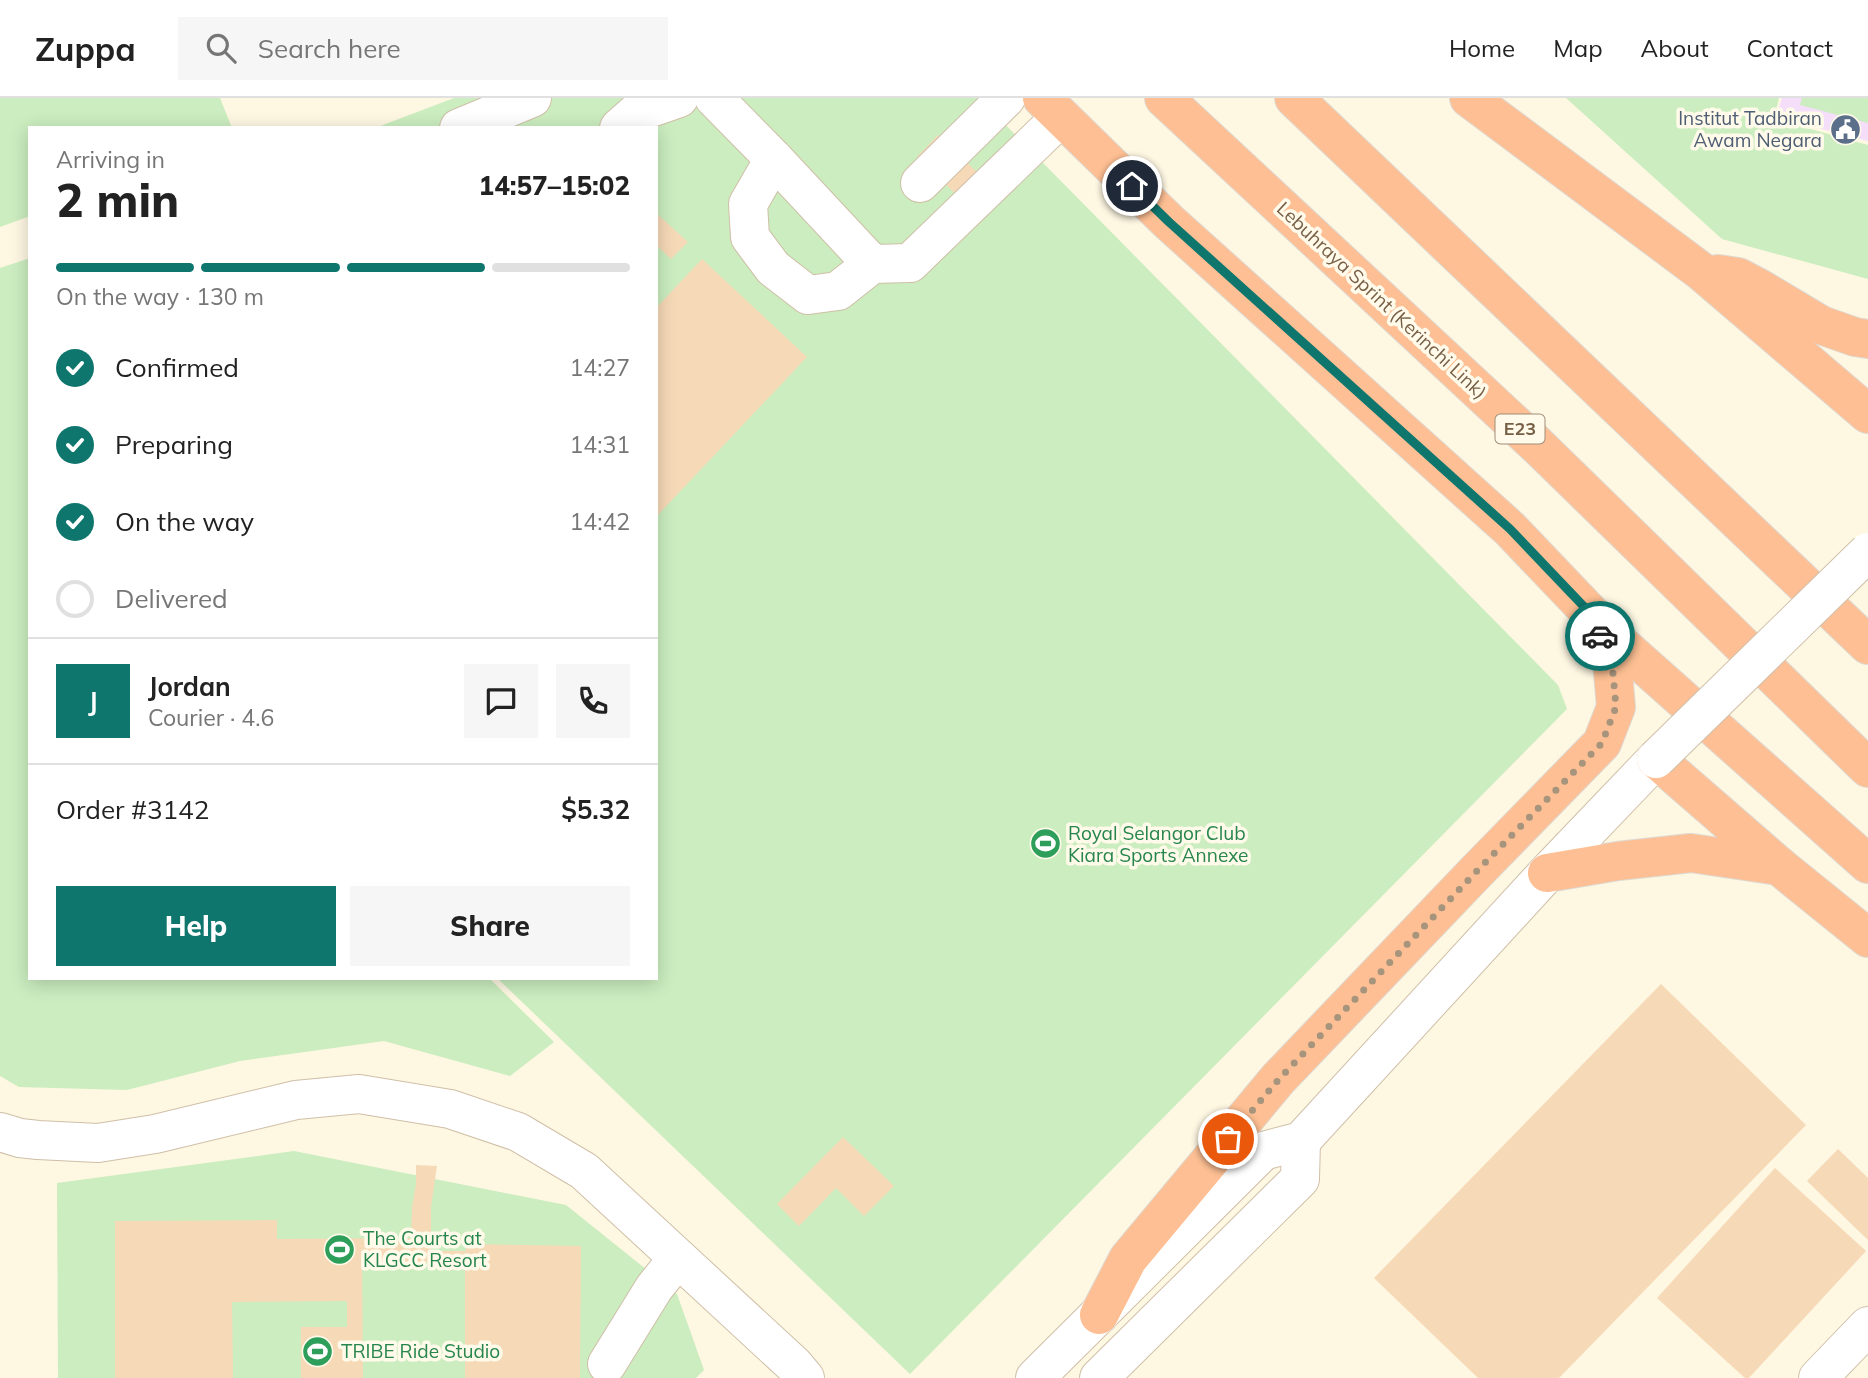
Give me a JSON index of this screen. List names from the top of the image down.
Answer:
{
  "streets": {
    "highway": ["Lebuhraya Sprint (Kerinchi Link)", "E23"]
  },
  "places": {
    "public building": ["Institut Tadbiran Awam Negara"],
    "sports": ["Royal Selangor Club Kiara Sports Annexe", "The Courts at KLGCC Resort", "TRIBE Ride Studio"]
  },
  "page": {
    "header": "Zuppa",
    "search": "Search here",
    "nav": [
      "Home",
      "Map",
      "About",
      "Contact"
    ],
    "heading": ["2 min", "Arriving in", "14:57–15:02"],
    "panel": [
      "Jordan",
      "Courier · 4.6",
      "Order #3142",
      "$5.32"
    ],
    "bar": "On the way · 130 m",
    "list": [
      ["Confirmed", "14:27"],
      ["Preparing", "14:31"],
      ["On the way", "14:42"],
      "Delivered"
    ],
    "round": "J",
    "buttons": ["Help", "Share"]
  }
}
